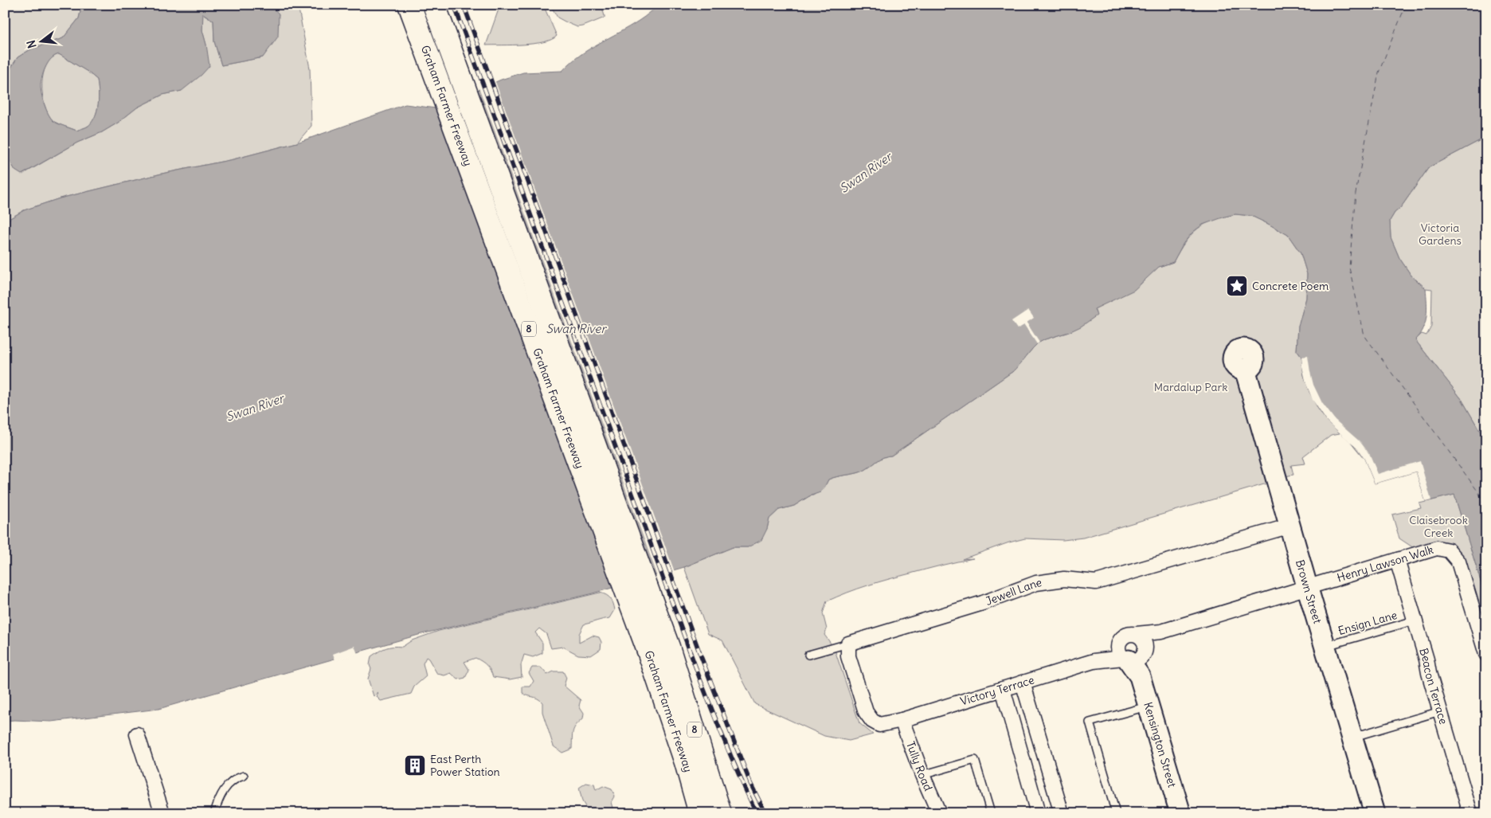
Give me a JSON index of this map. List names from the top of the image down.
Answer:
{
  "streets": {
    "highway": ["Graham Farmer Freeway", "8"],
    "street": [
      "Henry Lawson Walk",
      "Brown Street",
      "Jewell Lane",
      "Beacon Terrace",
      "Victory Terrace",
      "Kensington Street",
      "Tully Road"
    ],
    "lane": ["Ensign Lane"]
  },
  "crossings": [
    ["Henry Lawson Walk", "Brown Street"],
    ["Henry Lawson Walk", "Beacon Terrace"],
    ["Henry Lawson Walk", "Victory Terrace"],
    ["Brown Street", "Jewell Lane"],
    ["Brown Street", "Ensign Lane"],
    ["Brown Street", "Victory Terrace"],
    ["Ensign Lane", "Beacon Terrace"],
    ["Victory Terrace", "Kensington Street"],
    ["Victory Terrace", "Tully Road"]
  ],
  "water": ["Swan River"],
  "parks": ["Victoria Gardens", "Mardalup Park", "Claisebrook Creek"],
  "places": {
    "place": ["Concrete Poem"],
    "building": ["East Perth Power Station"]
  },
  "north": "left"
}
